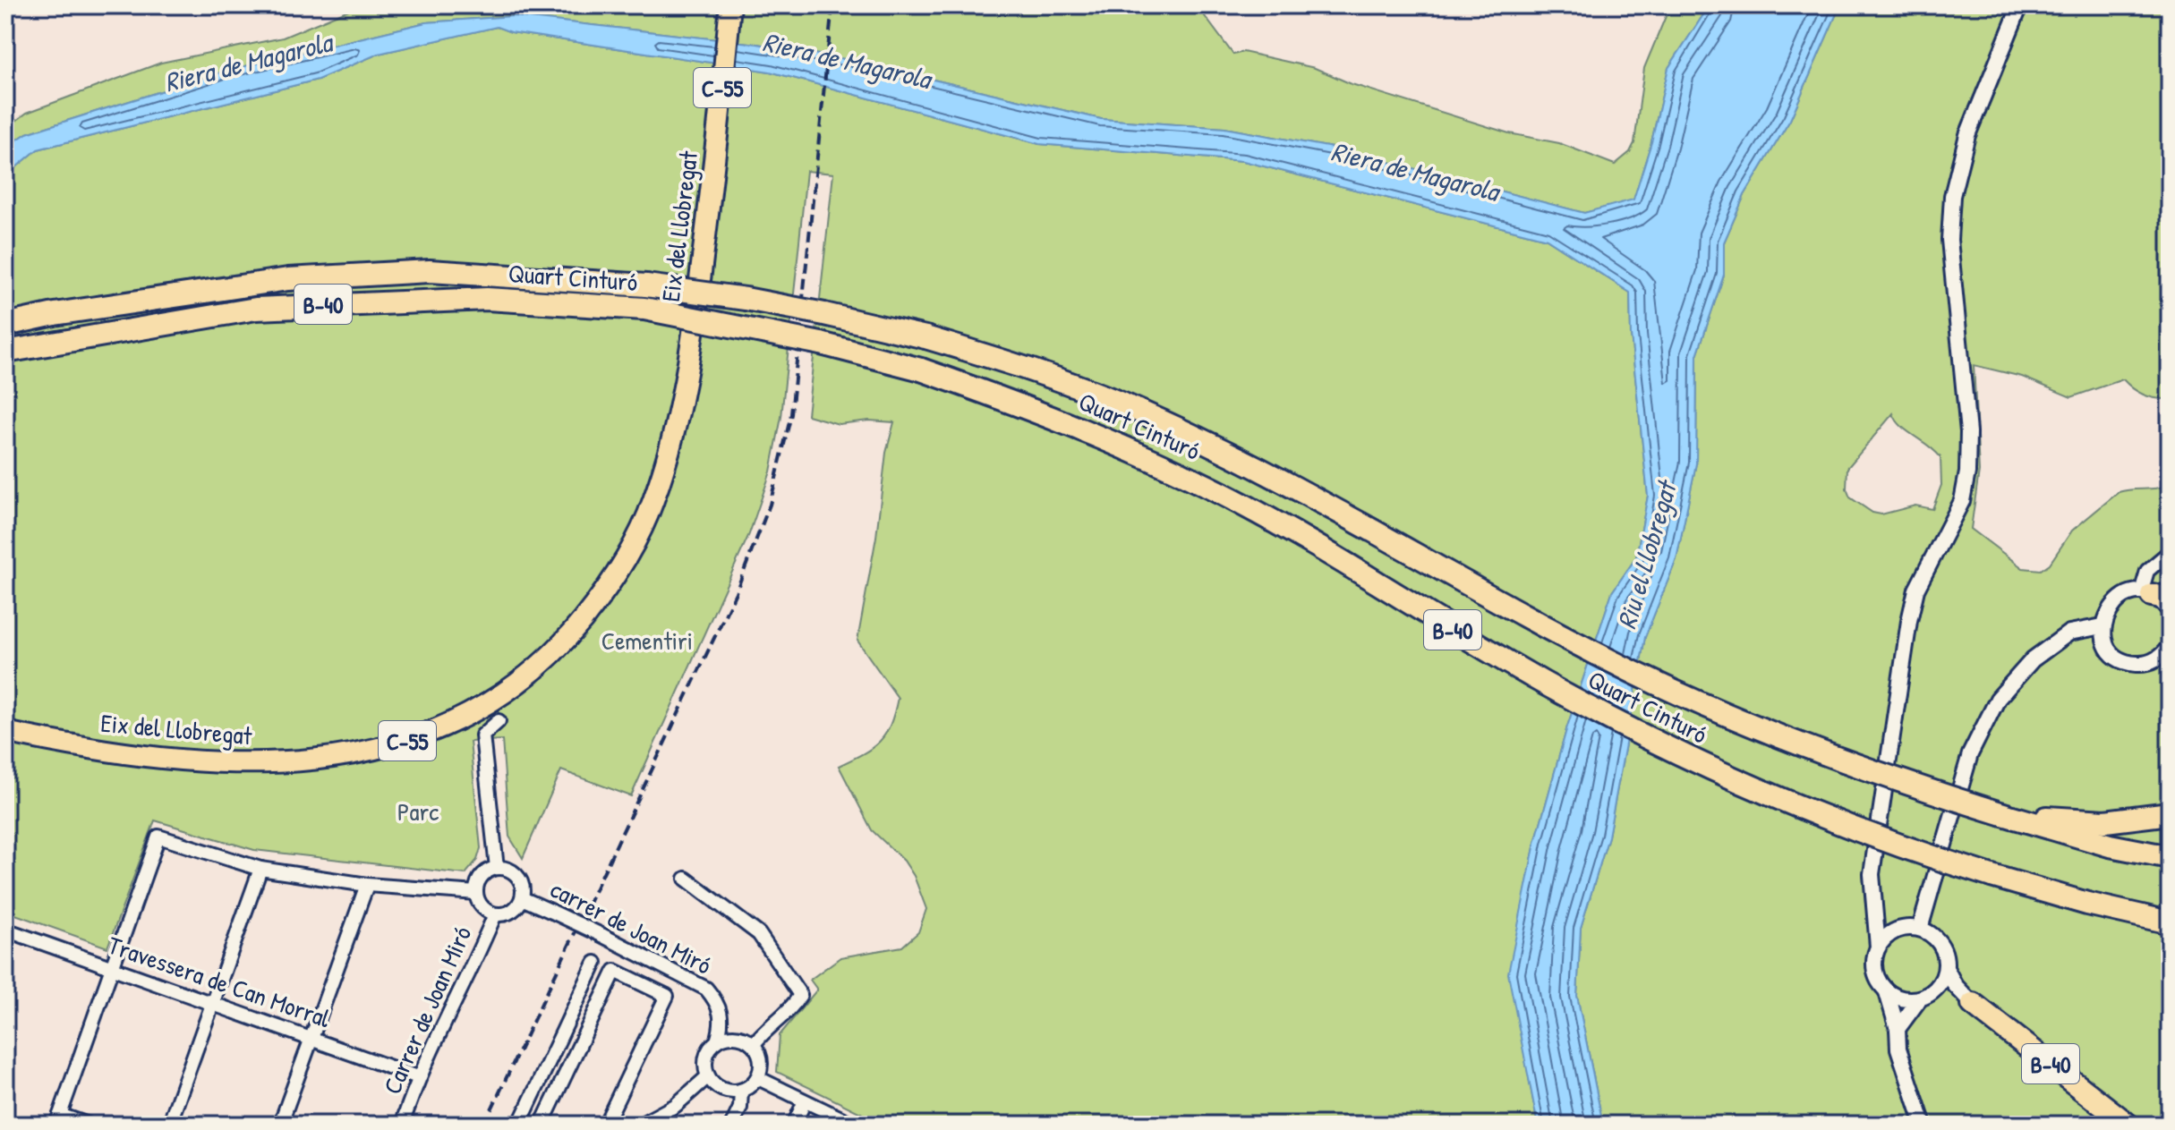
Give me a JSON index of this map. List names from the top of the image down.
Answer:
{
  "streets": {
    "highway": [
      "C-55",
      "Eix del Llobregat",
      "Quart Cinturó",
      "B-40"
    ],
    "street": ["carrer de Joan Miró", "Travessera de Can Morral", "Carrer de Joan Miró"]
  },
  "crossings": [
    ["carrer de Joan Miró", "Carrer de Joan Miró"],
    ["Travessera de Can Morral", "Carrer de Joan Miró"]
  ],
  "water": ["Riera de Magarola", "Riu el Llobregat"],
  "parks": ["Cementiri", "Parc"]
}
